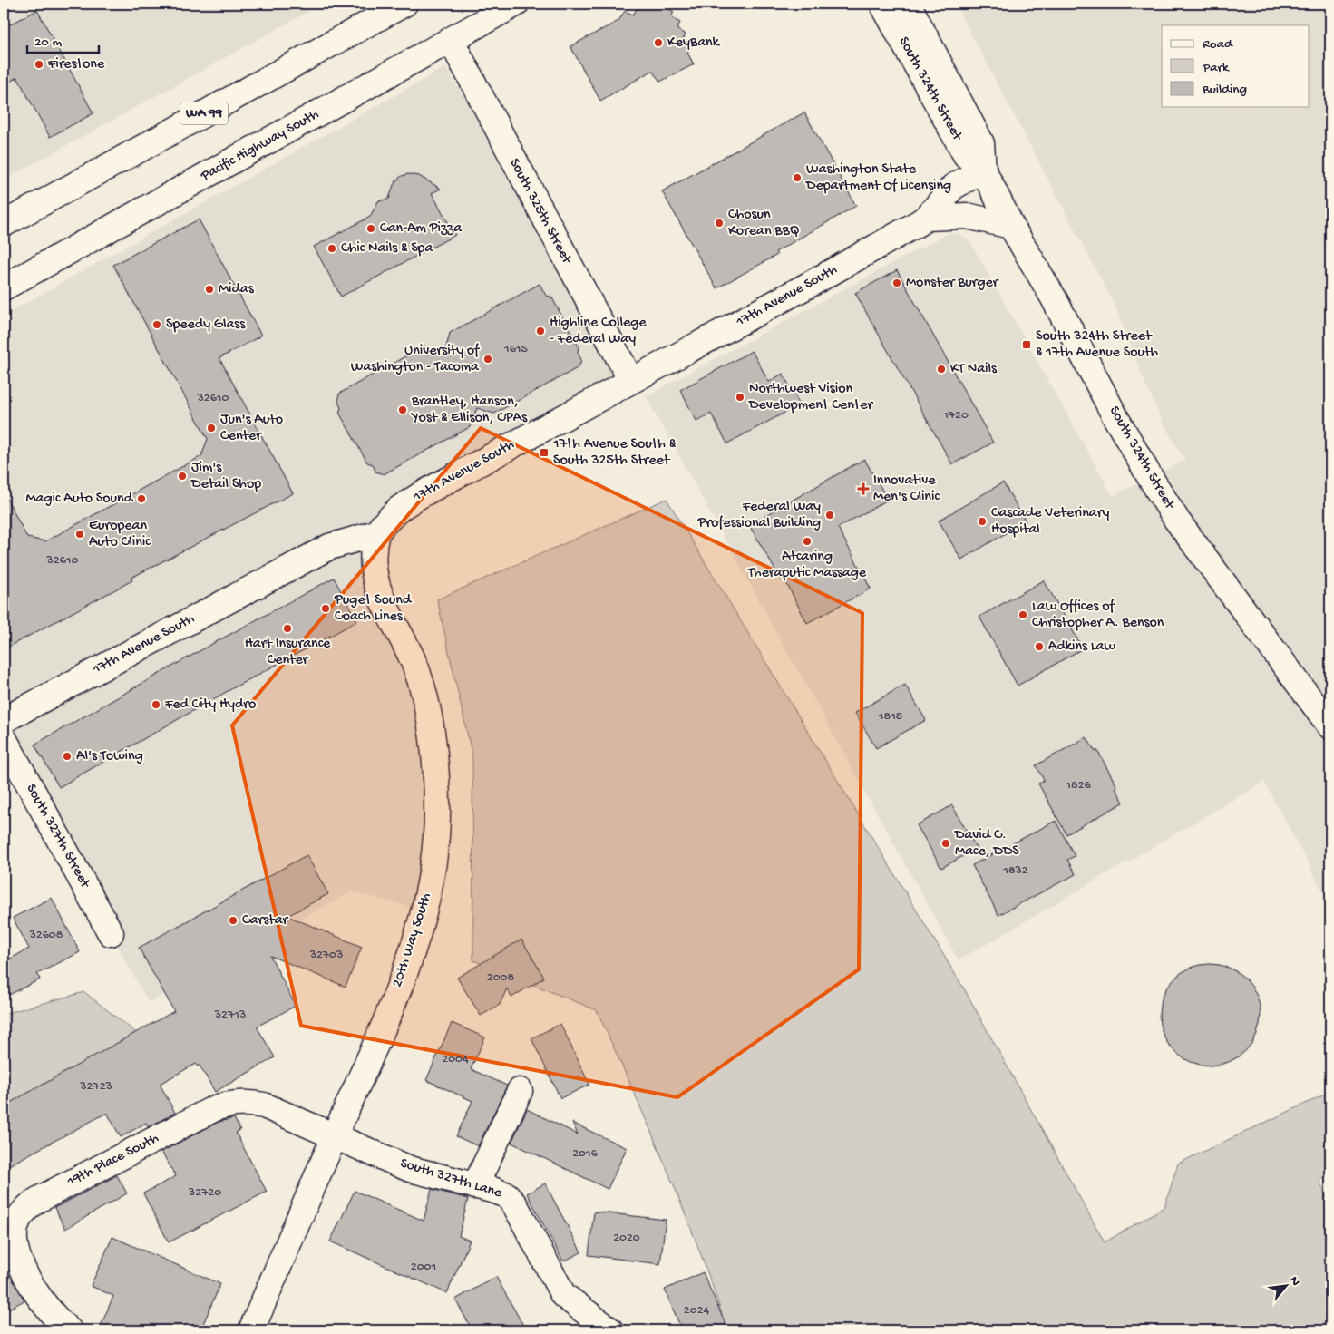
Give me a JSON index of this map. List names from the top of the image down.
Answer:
{
  "streets": {
    "street": [
      "South 324th Street",
      "WA 99",
      "Pacific Highway South",
      "South 325th Street",
      "17th Avenue South",
      "South 327th Street",
      "20th Way South",
      "19th Place South",
      "South 327th Lane"
    ]
  },
  "crossings": [
    ["South 324th Street", "17th Avenue South"],
    ["Pacific Highway South", "South 325th Street"],
    ["South 325th Street", "17th Avenue South"],
    ["17th Avenue South", "20th Way South"],
    ["20th Way South", "19th Place South"],
    ["20th Way South", "South 327th Lane"],
    ["19th Place South", "South 327th Lane"]
  ],
  "places": {
    "other": [
      "KeyBank",
      "Firestone",
      "Washington State Department Of Licensing",
      "Chosun Korean BBQ",
      "Can-Am Pizza",
      "Chic Nails & Spa",
      "Monster Burger",
      "Midas",
      "Speedy Glass",
      "Highline College - Federal Way",
      "University of Washington - Tacoma",
      "KT Nails",
      "Northwest Vision Development Center",
      "Brantley, Hanson, Yost & Ellison, CPAs",
      "Jun's Auto Center",
      "Jim's Detail Shop",
      "Magic Auto Sound",
      "Federal Way Professional Building",
      "Cascade Veterinary Hospital",
      "European Auto Clinic",
      "Atcaring Theraputic Massage",
      "Puget Sound Coach Lines",
      "Law Offices of Christopher A. Benson",
      "Hart Insurance Center",
      "Adkins Law",
      "Fed City Hydro",
      "Al's Towing",
      "David C. Mace, DDS",
      "Carstar"
    ],
    "transit": ["South 324th Street & 17th Avenue South", "17th Avenue South & South 325th Street"],
    "health": ["Innovative Men's Clinic"]
  },
  "house_numbers": [
    "1615",
    "32610",
    "1720",
    "32610",
    "1815",
    "1826",
    "1832",
    "32608",
    "32703",
    "2008",
    "32713",
    "2004",
    "32723",
    "2016",
    "32720",
    "2020",
    "2001",
    "2024"
  ],
  "legend": ["Road", "Park", "Building"],
  "scale_bar": "20 m",
  "north": "top right"
}
